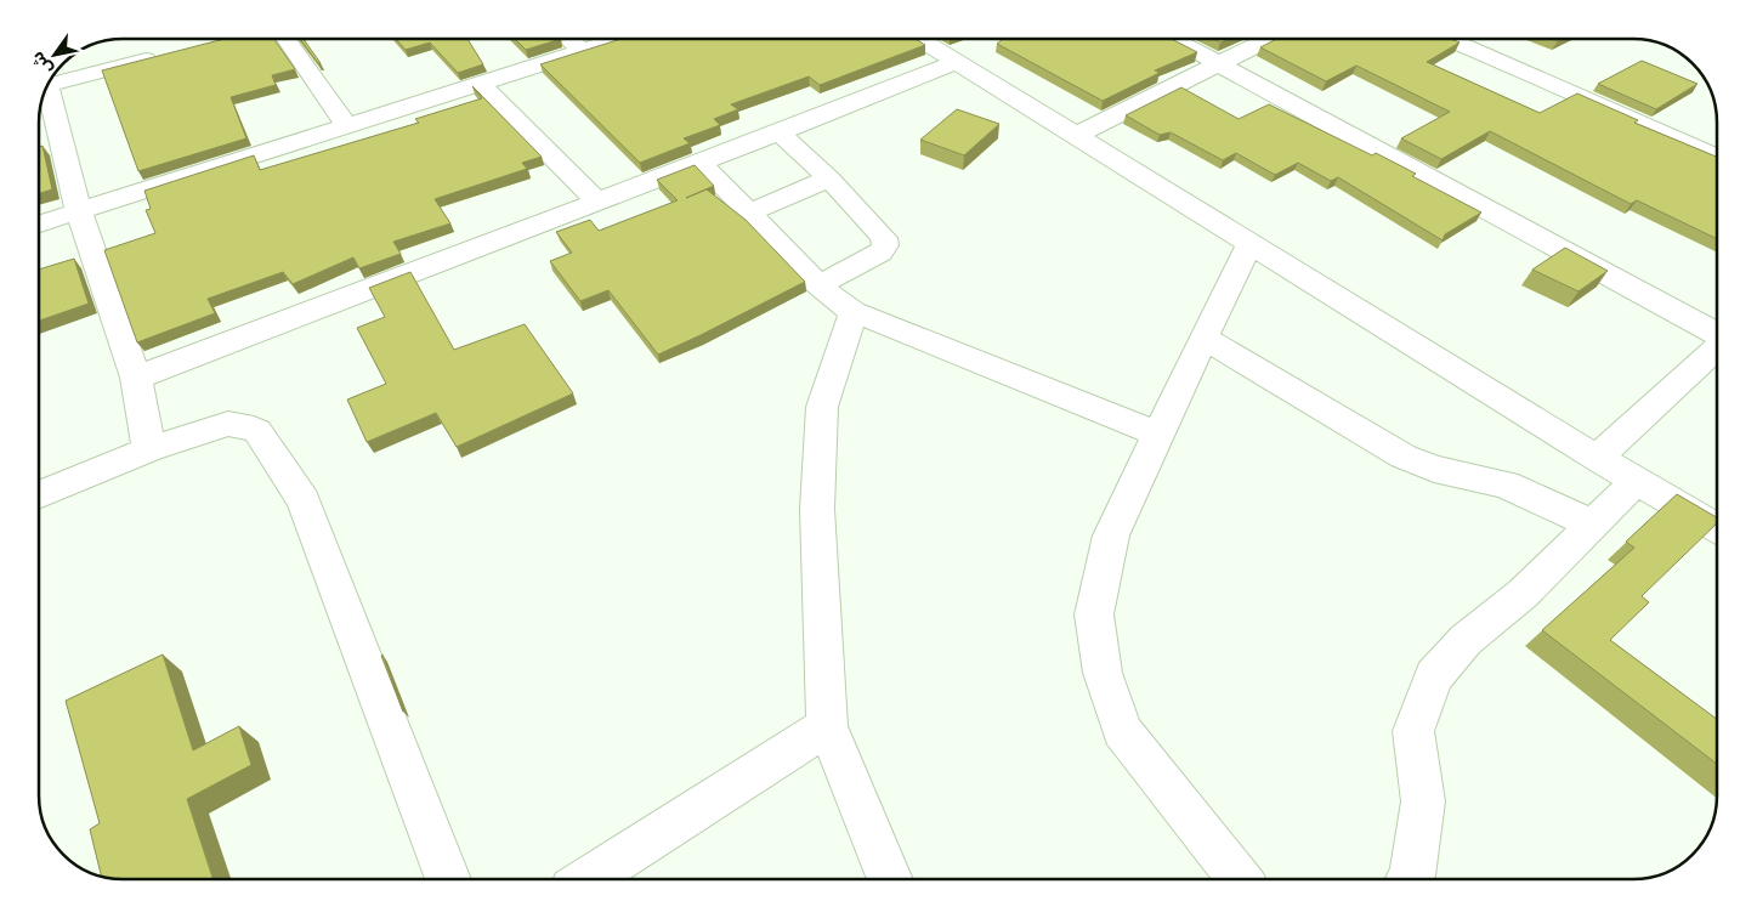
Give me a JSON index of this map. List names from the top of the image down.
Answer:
{
  "north": "bottom left"
}
